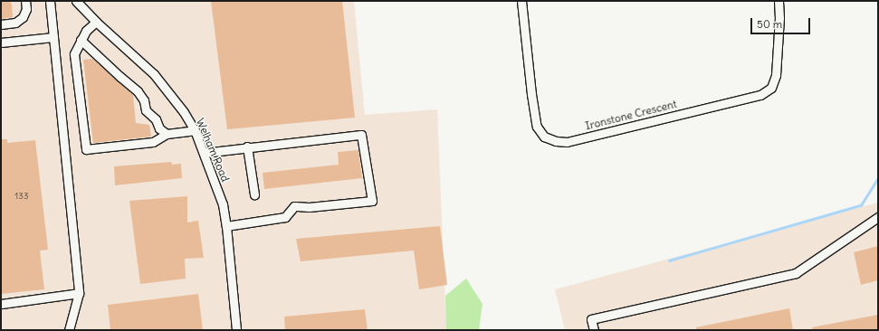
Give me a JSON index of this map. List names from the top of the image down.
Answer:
{
  "streets": {
    "street": ["Ironstone Crescent", "Welham Road"]
  },
  "house_numbers": ["133"],
  "scale_bar": "50 m"
}
